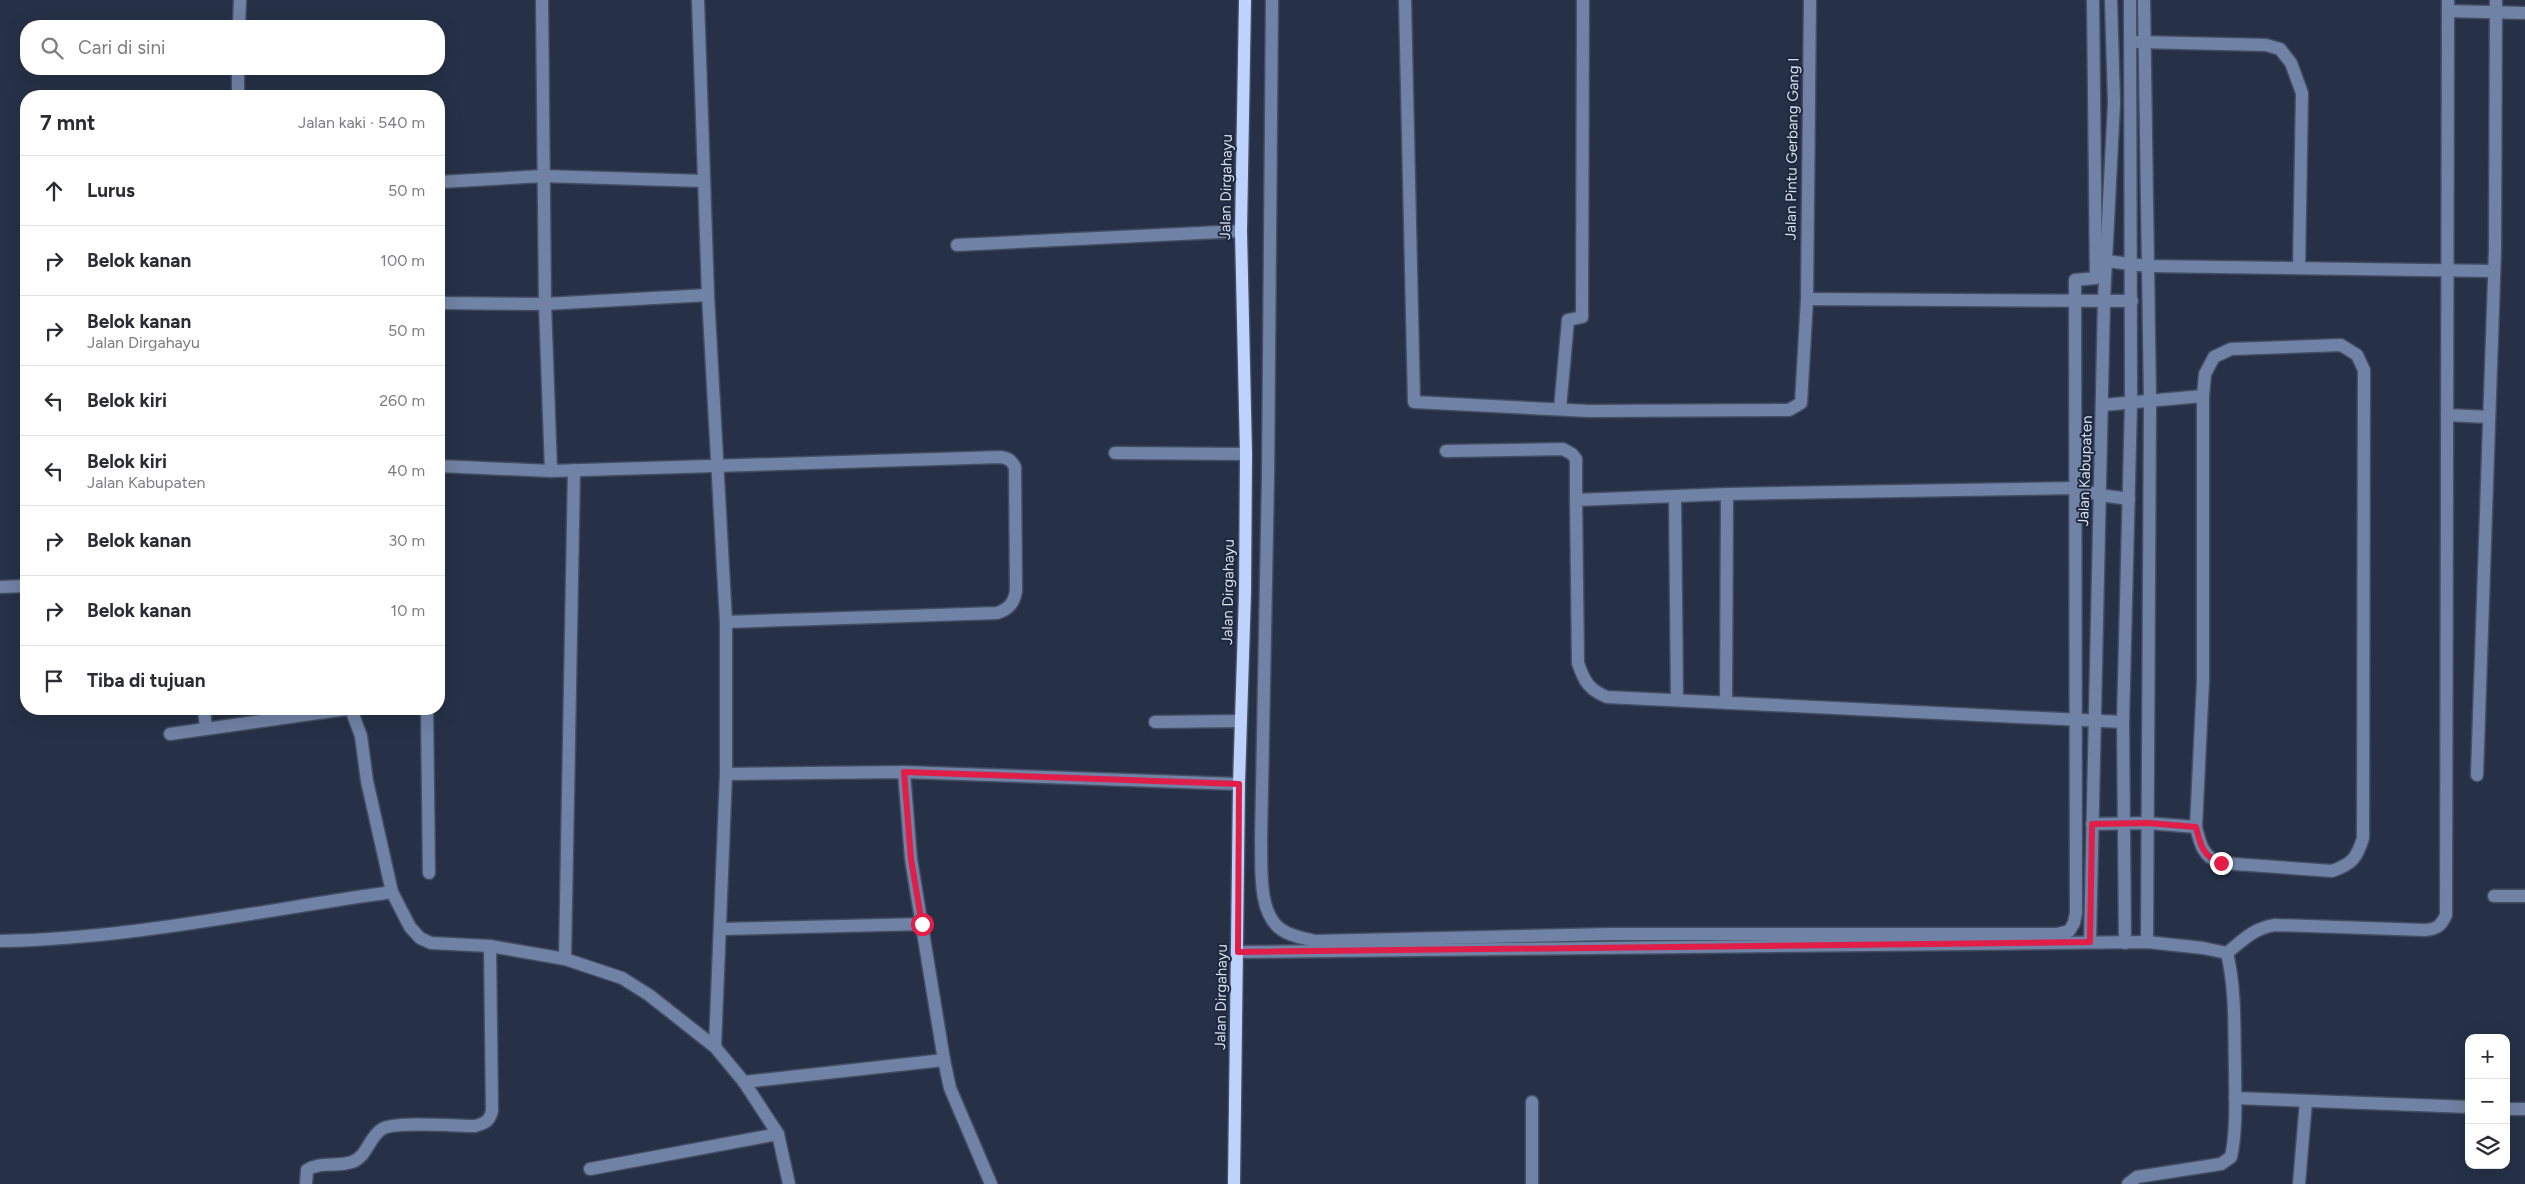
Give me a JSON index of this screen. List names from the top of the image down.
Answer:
{
  "streets": {
    "main road": ["Jalan Dirgahayu"],
    "street": ["Jalan Pintu Gerbang Gang I", "Jalan Kabupaten"]
  },
  "page": {
    "search": "Cari di sini",
    "heading": ["7 mnt", "Jalan kaki · 540 m"],
    "list": [
      ["Lurus", "50 m"],
      ["Belok kanan", "100 m"],
      ["Belok kanan", "Jalan Dirgahayu", "50 m"],
      ["Belok kiri", "260 m"],
      ["Belok kiri", "Jalan Kabupaten", "40 m"],
      ["Belok kanan", "30 m"],
      ["Belok kanan", "10 m"],
      "Tiba di tujuan"
    ],
    "map_buttons": ["+", "−"]
  }
}
